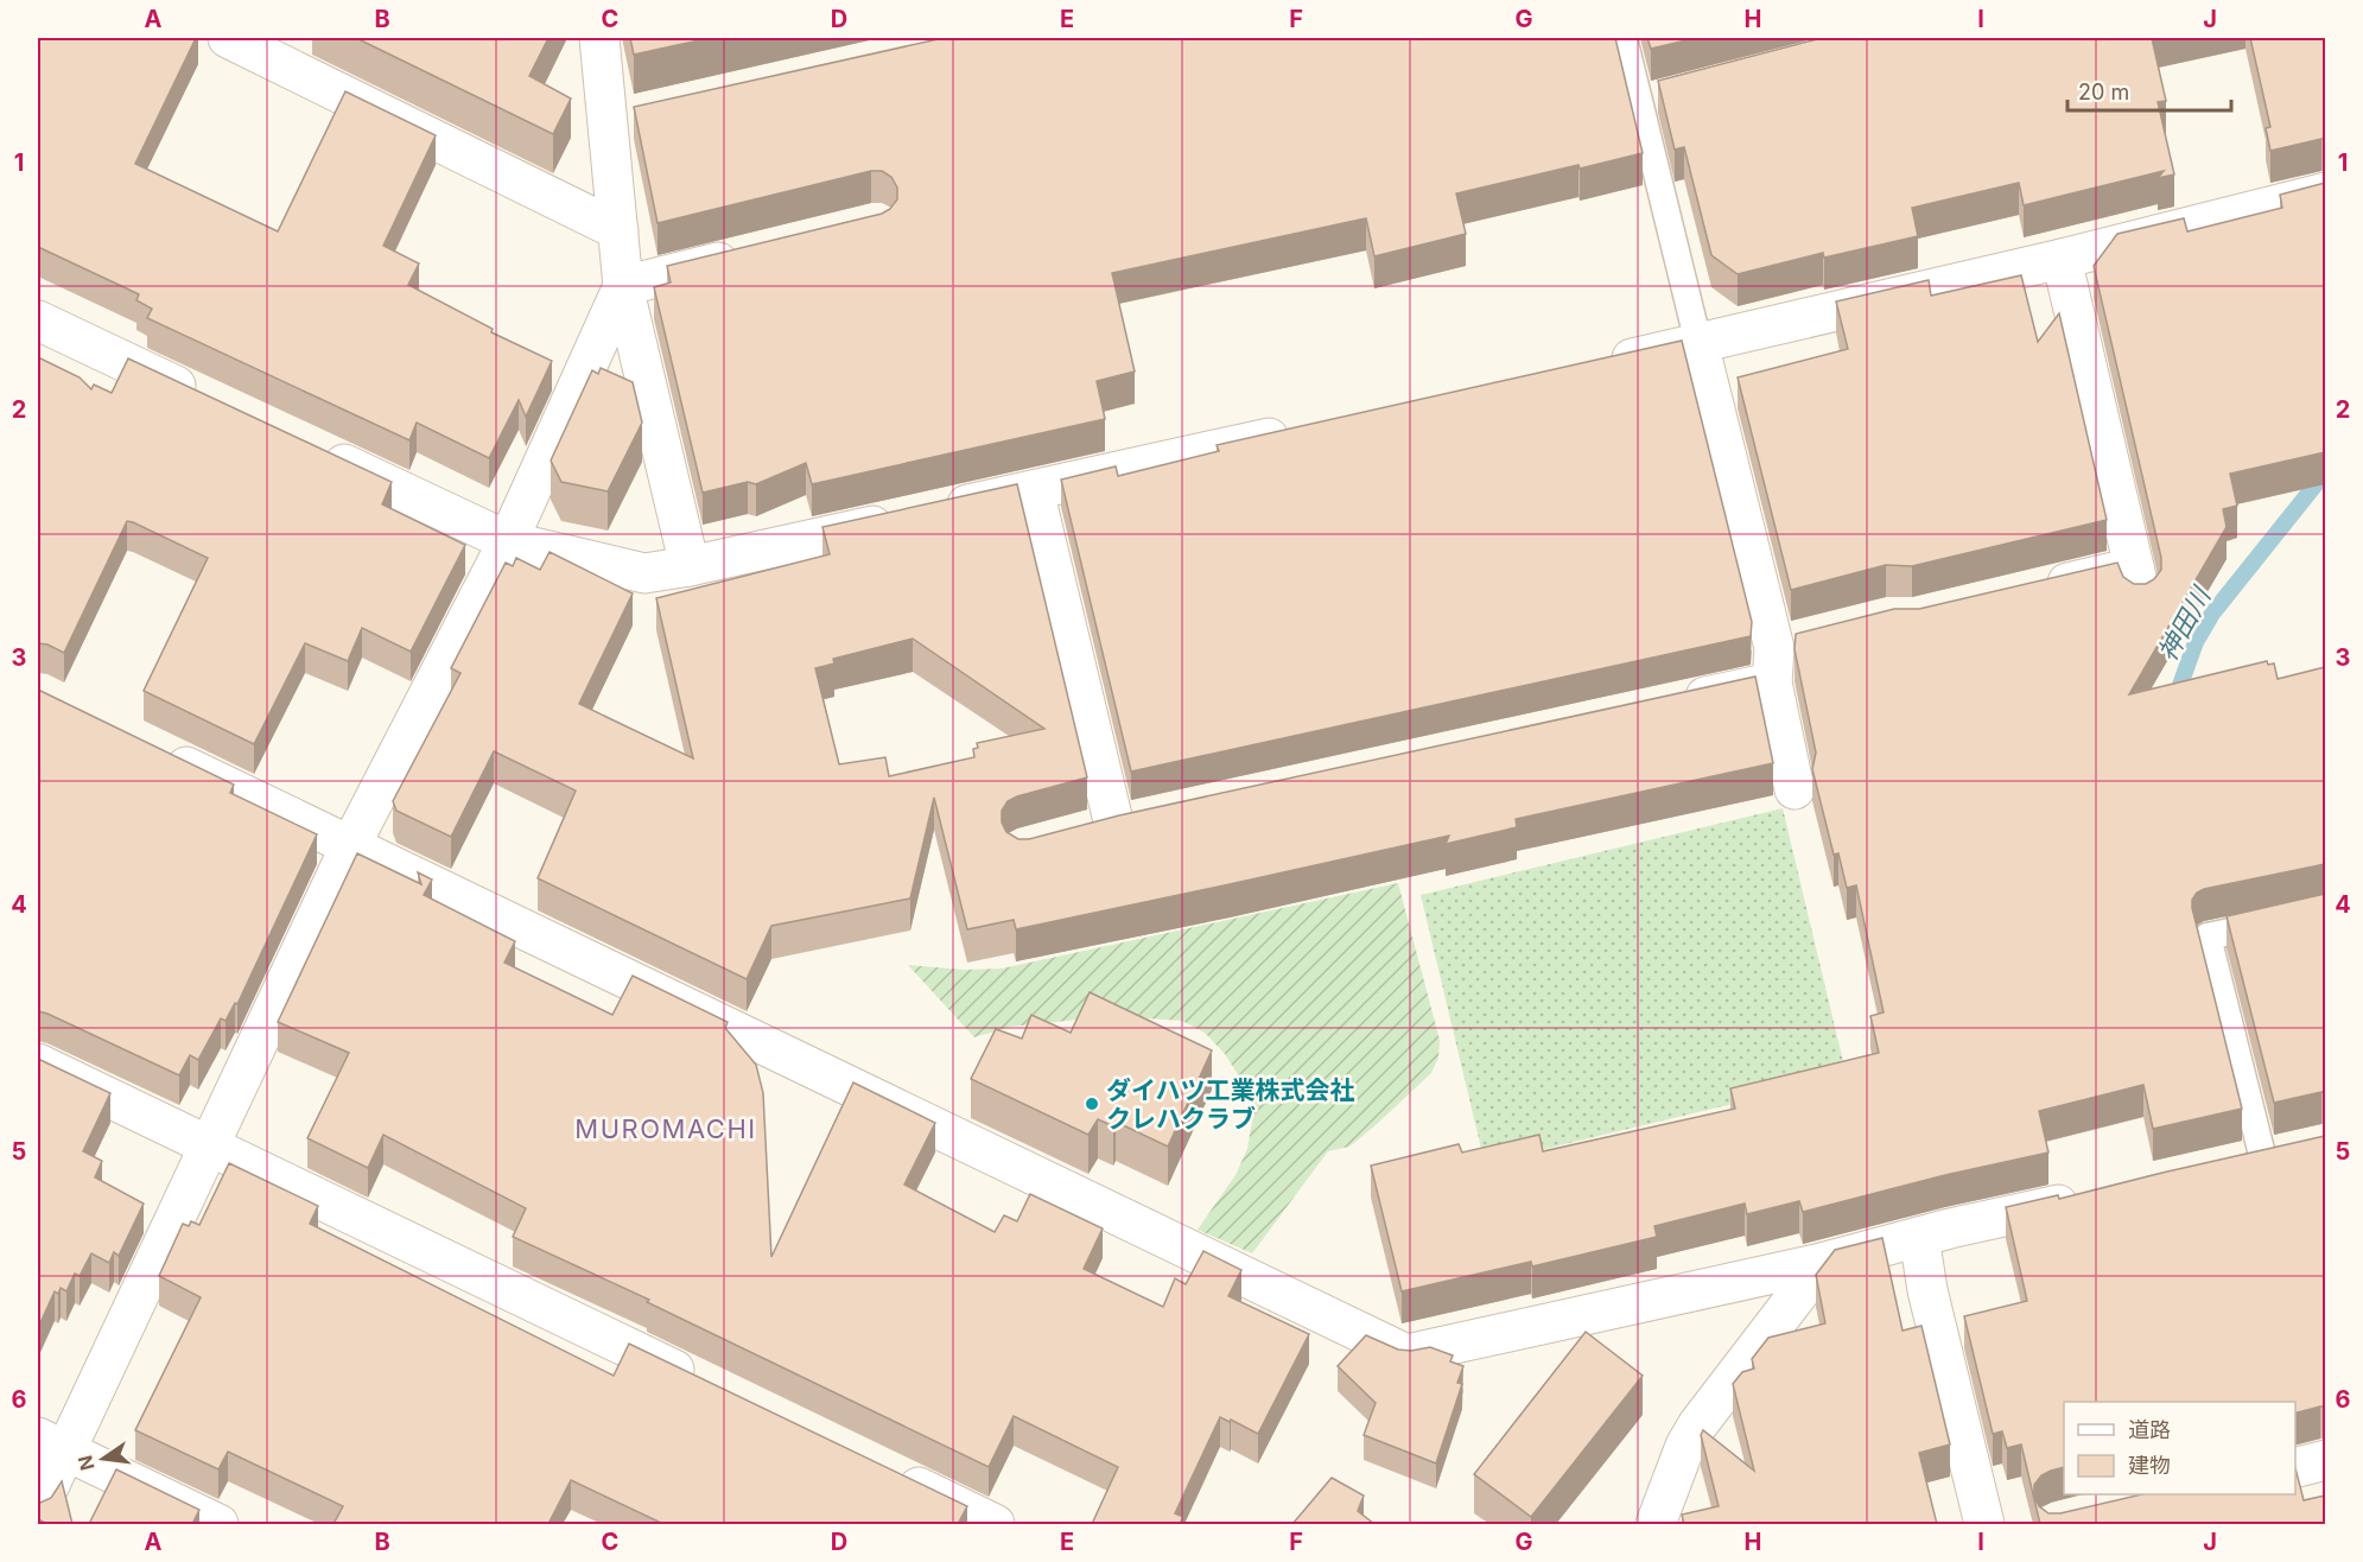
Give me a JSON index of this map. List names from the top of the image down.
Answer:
{
  "districts": ["MUROMACHI"],
  "water": ["神田川"],
  "places": ["ダイハツ工業株式会社 クレハクラブ"],
  "legend": ["道路", "建物"],
  "scale_bar": "20 m",
  "north": "left",
  "grid": {
    "columns": [
      "A",
      "B",
      "C",
      "D",
      "E",
      "F",
      "G",
      "H",
      "I",
      "J"
    ],
    "rows": [
      "1",
      "2",
      "3",
      "4",
      "5",
      "6"
    ]
  }
}
